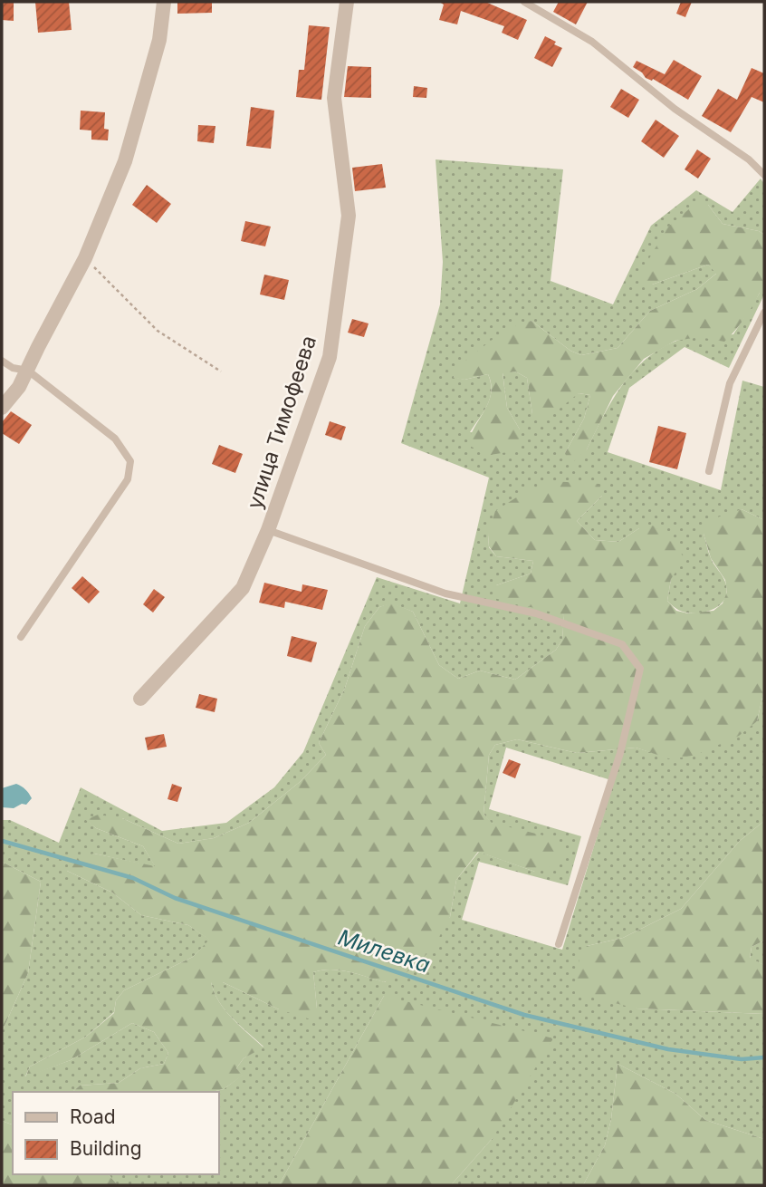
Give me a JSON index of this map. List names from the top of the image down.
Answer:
{
  "streets": {
    "street": ["улица Тимофеева"]
  },
  "water": ["Милевка"],
  "legend": ["Road", "Building"]
}
